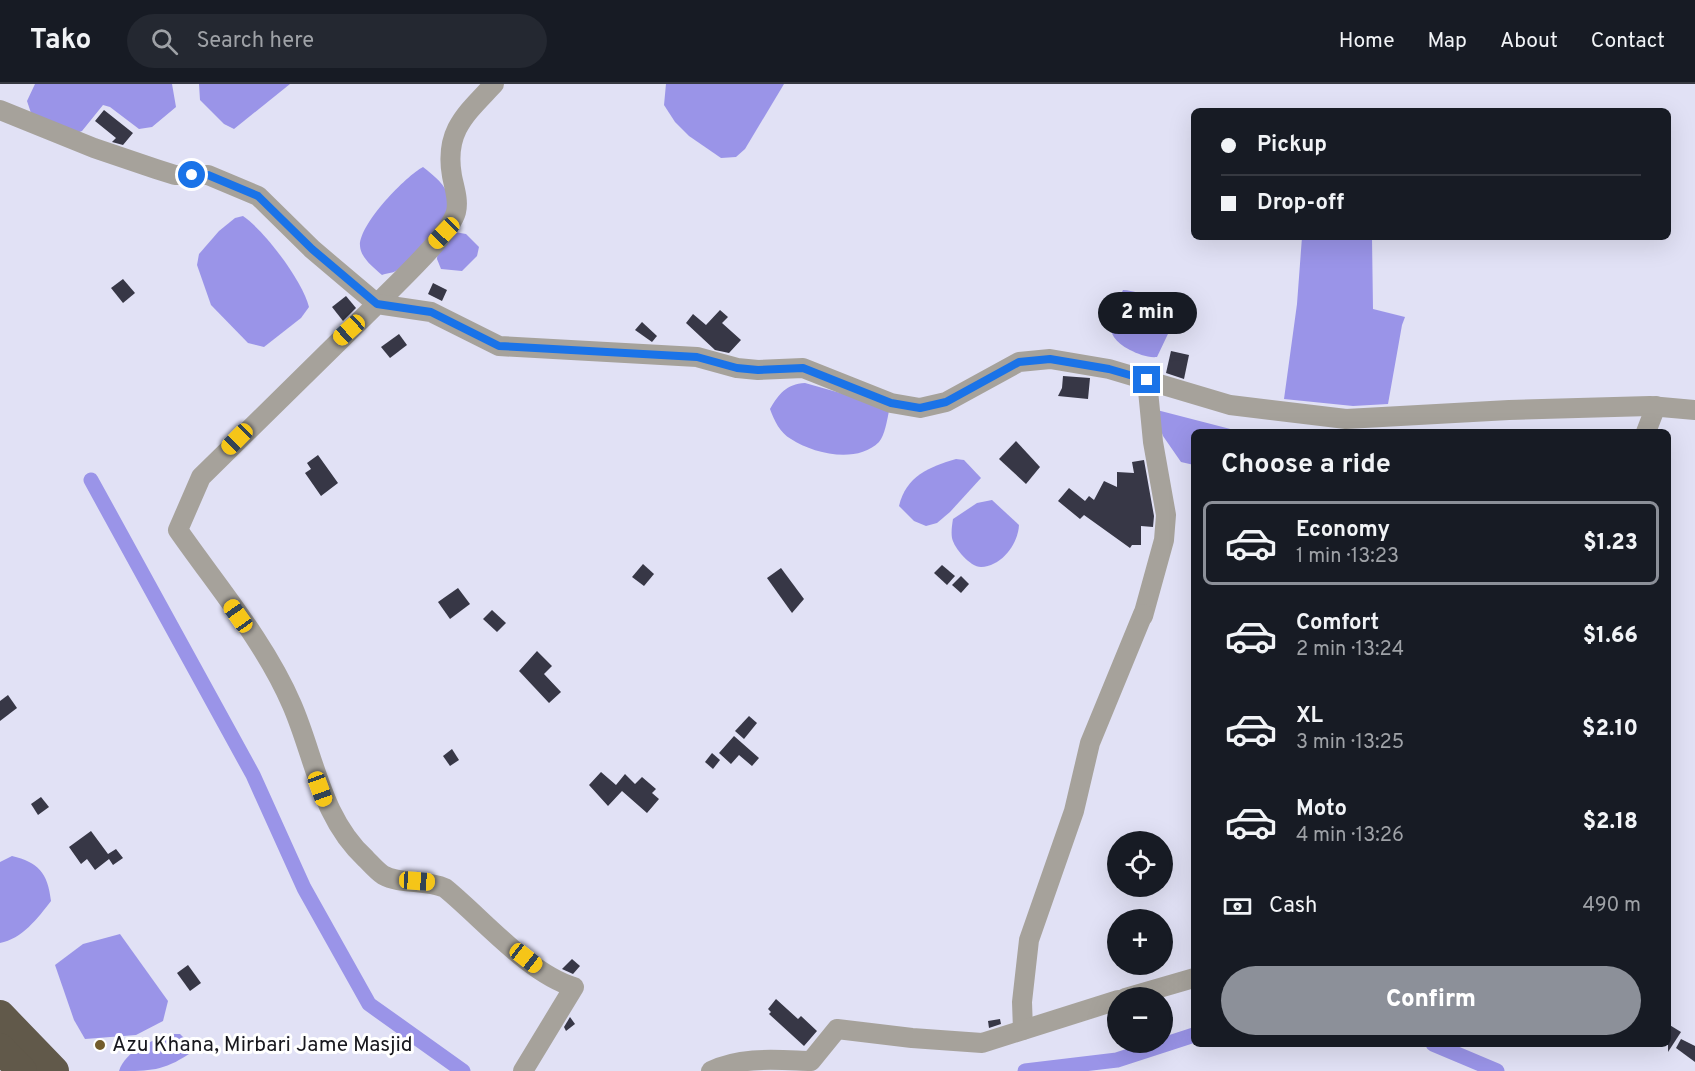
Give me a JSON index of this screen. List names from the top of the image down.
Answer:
{
  "places": ["Azu Khana, Mirbari Jame Masjid"],
  "page": {
    "header": "Tako",
    "search": "Search here",
    "nav": [
      "Home",
      "Map",
      "About",
      "Contact"
    ],
    "banner": ["Pickup", "Drop-off"],
    "bubble": "2 min",
    "heading": "Choose a ride",
    "list": [
      {
        "name": "Economy",
        "note": "1 min · 13:23",
        "value": "$1.23"
      },
      {
        "name": "Comfort",
        "note": "2 min · 13:24",
        "value": "$1.66"
      },
      {
        "name": "XL",
        "note": "3 min · 13:25",
        "value": "$2.10"
      },
      {
        "name": "Moto",
        "note": "4 min · 13:26",
        "value": "$2.18"
      }
    ],
    "map_buttons": ["+", "−"],
    "pay": ["Cash", "490 m"],
    "buttons": "Confirm"
  }
}
